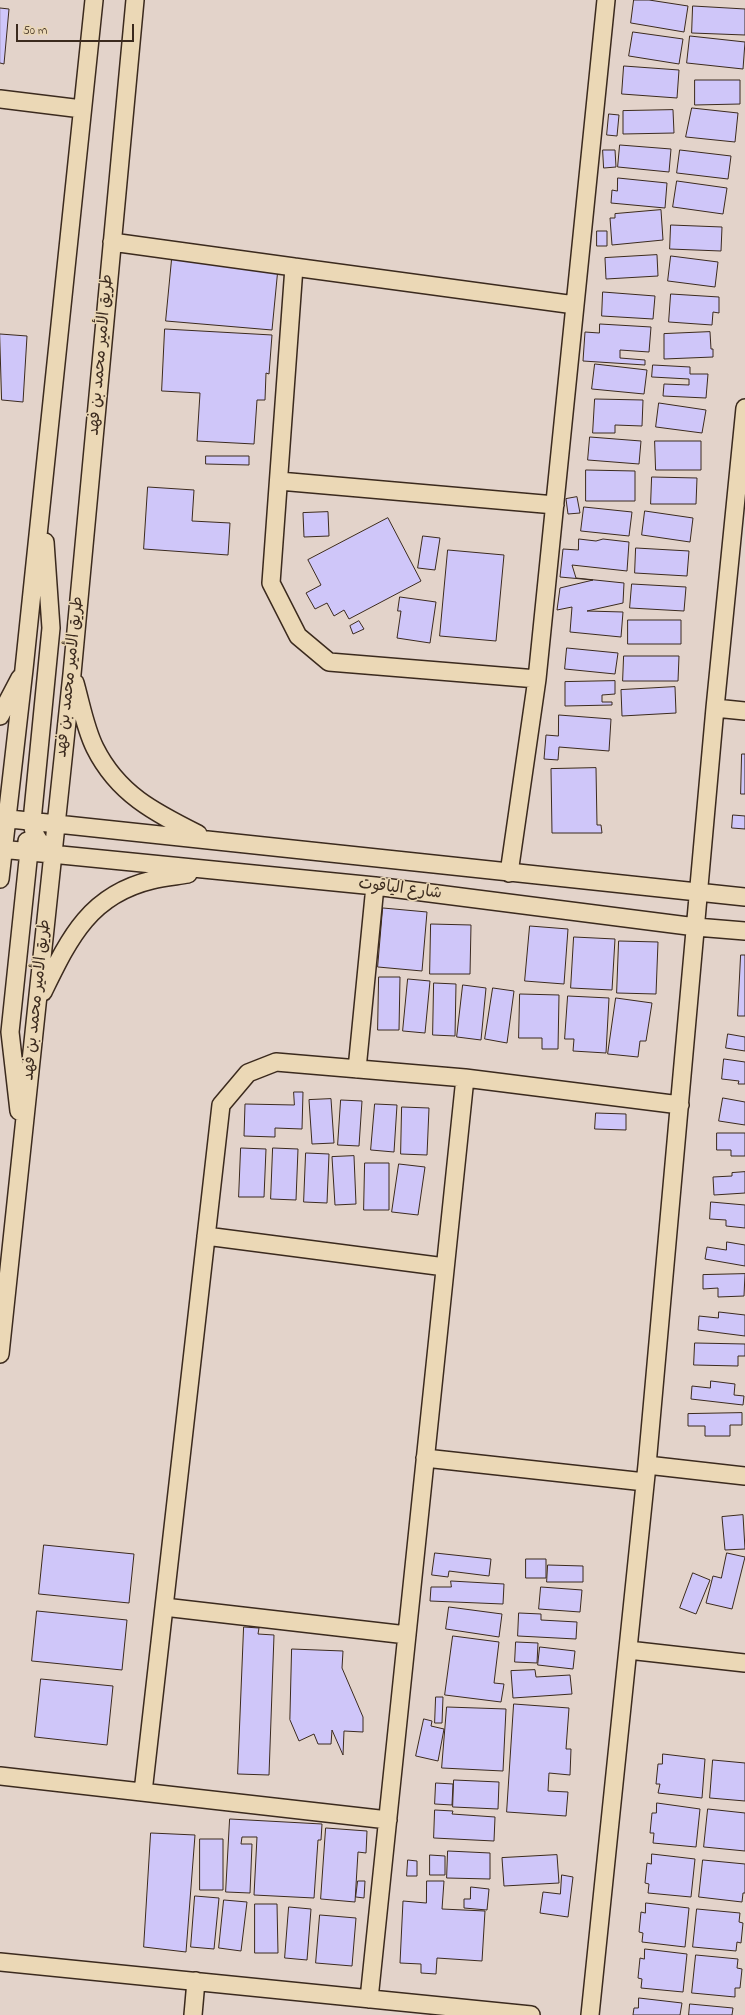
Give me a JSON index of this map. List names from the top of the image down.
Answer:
{
  "streets": {
    "street": ["طريق الأمير محمد بن فهد", "شارع الياقوت"]
  },
  "crossings": [
    ["طريق الأمير محمد بن فهد", "شارع الياقوت"]
  ],
  "scale_bar": "50 m"
}
